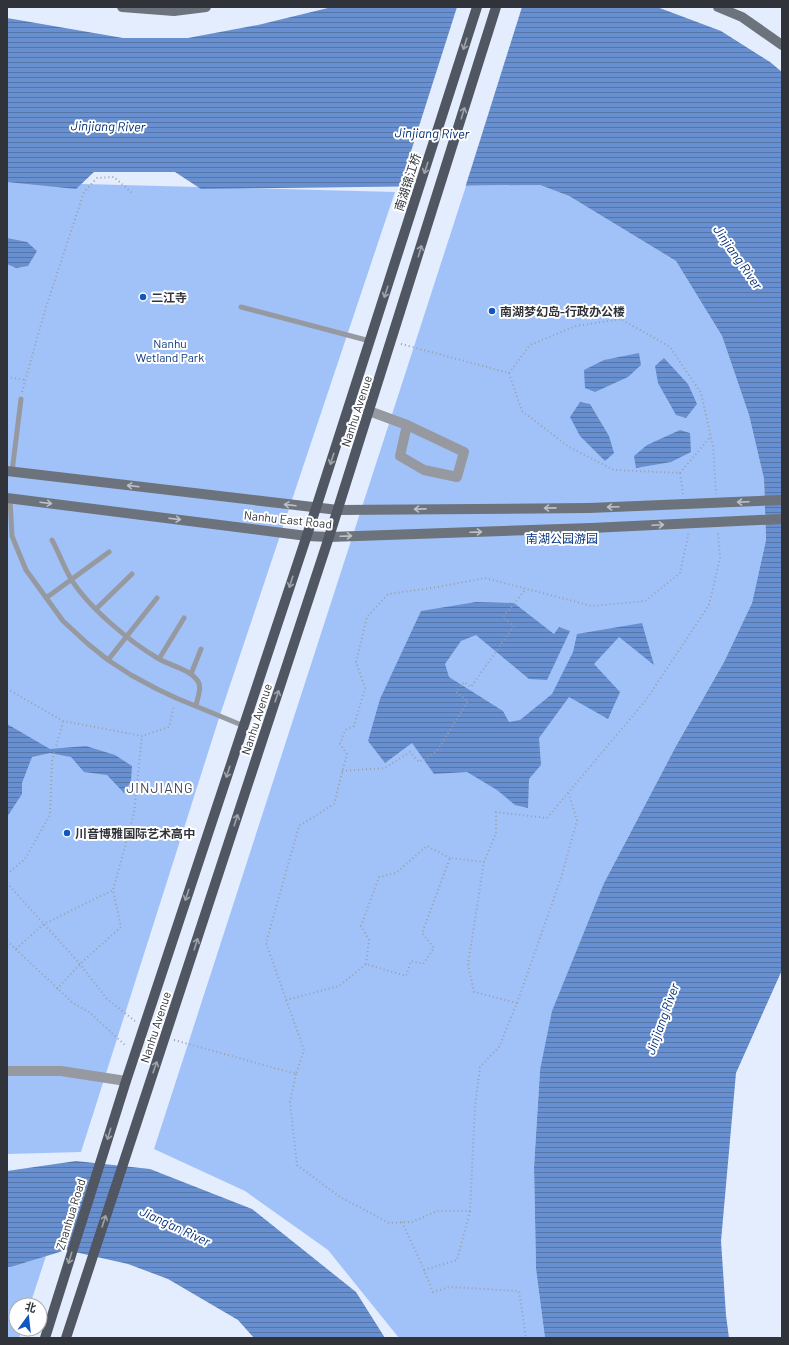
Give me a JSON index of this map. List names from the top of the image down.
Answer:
{
  "streets": {
    "main road": [
      "南湖锦江桥",
      "Nanhu Avenue",
      "Nanhu East Road",
      "Zhanhua Road"
    ]
  },
  "crossings": [
    ["南湖锦江桥", "Nanhu Avenue"],
    ["Nanhu Avenue", "Nanhu East Road"],
    ["Nanhu Avenue", "Zhanhua Road"]
  ],
  "one_way": ["Zhanhua Road"],
  "districts": ["JINJIANG"],
  "water": ["Jinjiang River", "Jiang'an River"],
  "parks": ["Nanhu Wetland Park", "南湖公园游园"],
  "places": ["二江寺", "南湖梦幻岛-行政办公楼", "川音博雅国际艺术高中"],
  "north": "top"
}
